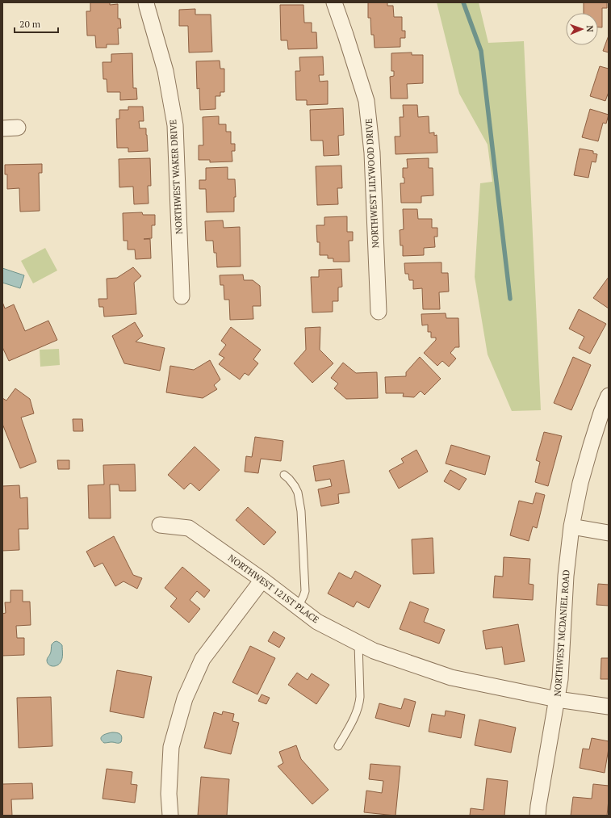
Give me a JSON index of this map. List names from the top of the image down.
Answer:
{
  "streets": {
    "street": [
      "NORTHWEST WAKER DRIVE",
      "NORTHWEST LILYWOOD DRIVE",
      "NORTHWEST 121ST PLACE",
      "NORTHWEST MCDANIEL ROAD"
    ]
  },
  "crossings": [
    ["NORTHWEST 121ST PLACE", "NORTHWEST MCDANIEL ROAD"]
  ],
  "scale_bar": "20 m",
  "north": "right"
}
